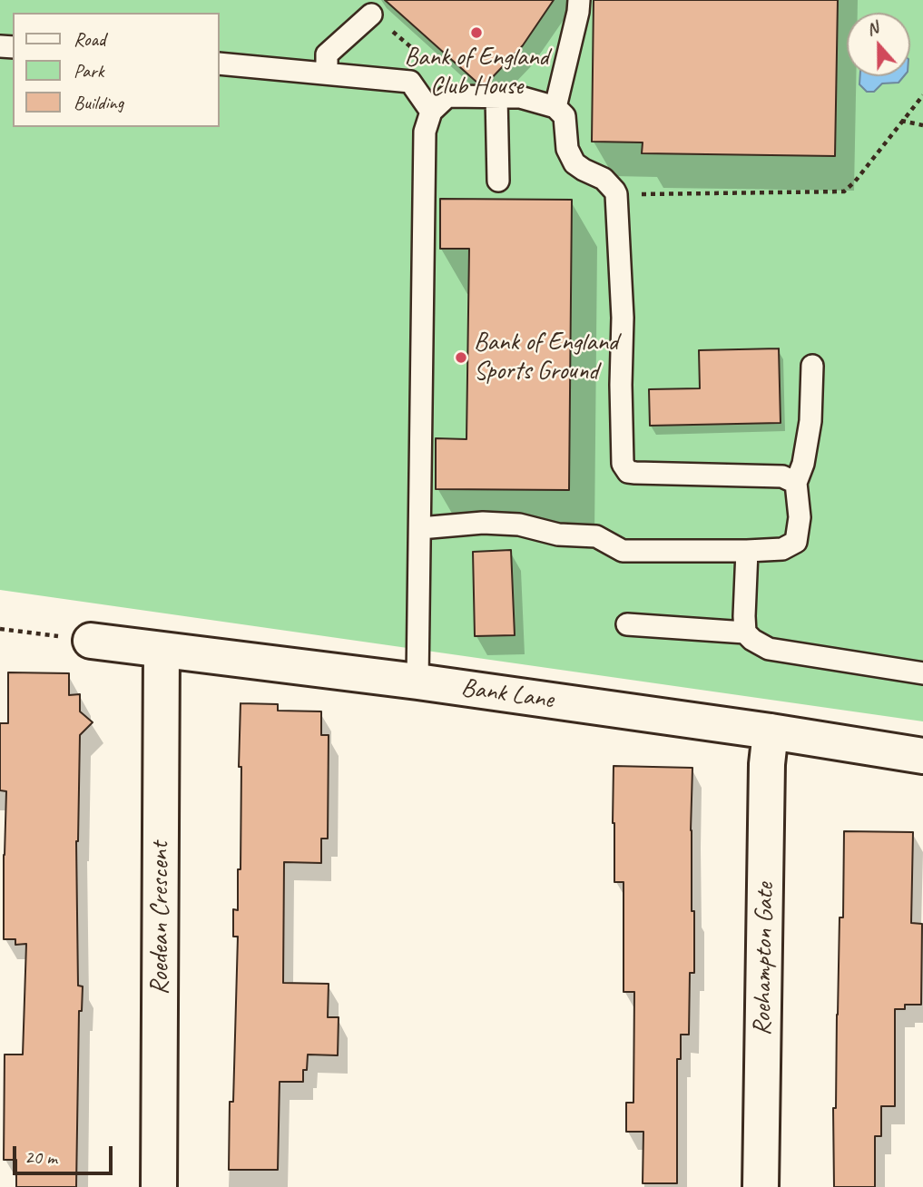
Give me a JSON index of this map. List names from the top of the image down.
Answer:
{
  "streets": {
    "street": ["Bank Lane", "Roedean Crescent", "Roehampton Gate"]
  },
  "crossings": [
    ["Bank Lane", "Roedean Crescent"],
    ["Bank Lane", "Roehampton Gate"]
  ],
  "places": ["Bank of England Club House", "Bank of England Sports Ground"],
  "legend": ["Road", "Park", "Building"],
  "scale_bar": "20 m",
  "north": "top"
}
